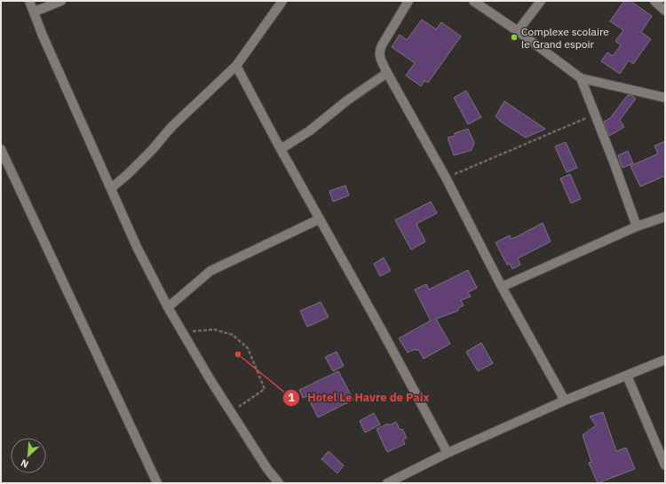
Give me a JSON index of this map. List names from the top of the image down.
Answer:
{
  "places": ["Complexe scolaire le Grand espoir", "Hotel Le Havre de Paix"],
  "north": "bottom left"
}
